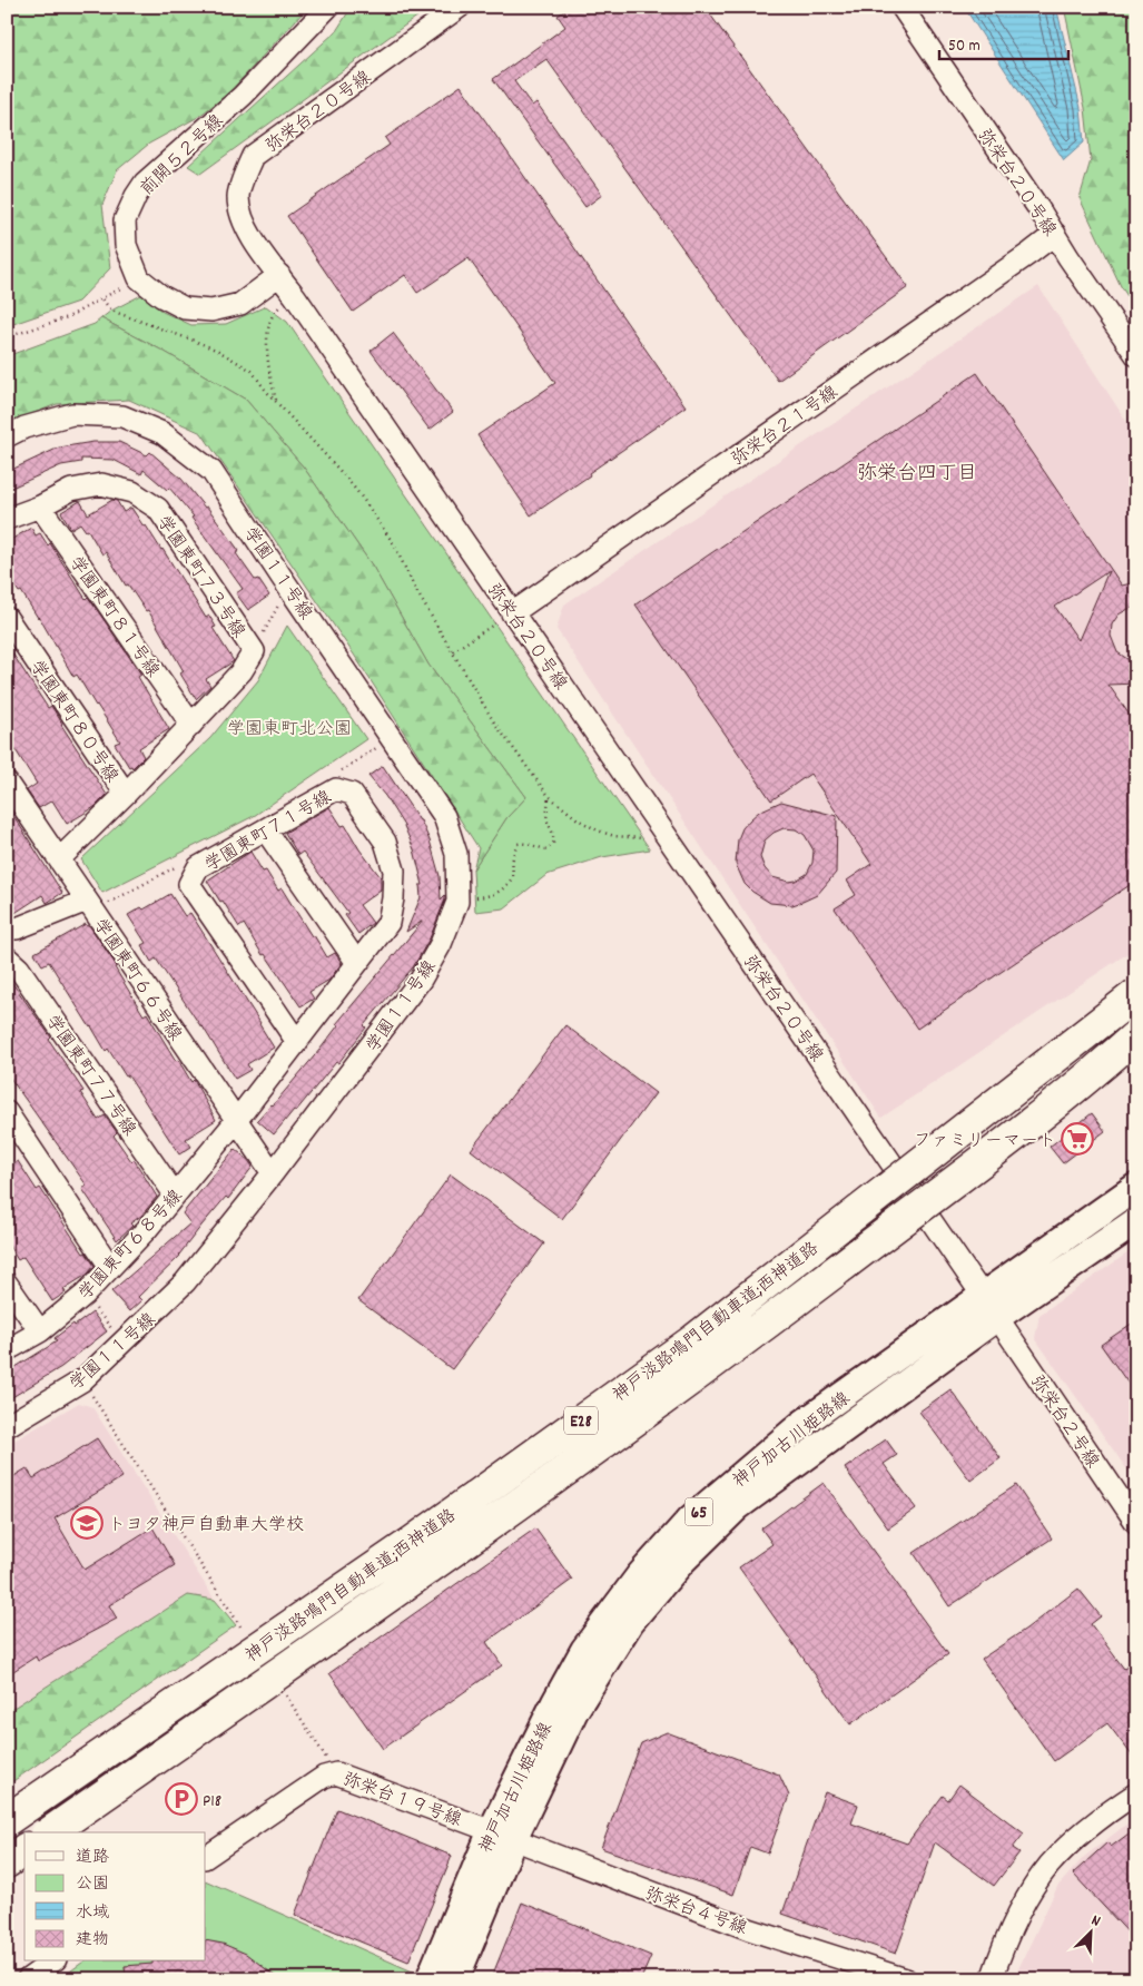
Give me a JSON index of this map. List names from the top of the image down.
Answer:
{
  "streets": {
    "highway": ["神戸淡路鳴門自動車道;西神道路", "E28"],
    "main road": ["神戸加古川姫路線", "65"],
    "street": [
      "弥栄台２０号線",
      "前開５２号線",
      "弥栄台２１号線",
      "学園１１号線",
      "学園東町７３号線",
      "学園東町８１号線",
      "学園東町８０号線",
      "学園東町７１号線",
      "学園東町６６号線",
      "学園東町７７号線",
      "学園東町６８号線",
      "弥栄台２号線",
      "弥栄台１９号線",
      "弥栄台４号線"
    ]
  },
  "crossings": [
    ["弥栄台２０号線", "前開５２号線"],
    ["弥栄台２０号線", "弥栄台２１号線"],
    ["弥栄台２０号線", "弥栄台２号線"],
    ["弥栄台２０号線", "神戸加古川姫路線"],
    ["学園１１号線", "学園東町６６号線"],
    ["学園東町７３号線", "学園東町８１号線"],
    ["学園東町７３号線", "学園東町８０号線"],
    ["学園東町７３号線", "学園東町６６号線"],
    ["学園東町７１号線", "学園東町６６号線"],
    ["学園東町７１号線", "学園東町６８号線"],
    ["学園東町６６号線", "学園東町６８号線"],
    ["学園東町７７号線", "学園東町６８号線"],
    ["弥栄台２号線", "神戸加古川姫路線"],
    ["神戸加古川姫路線", "弥栄台１９号線"],
    ["神戸加古川姫路線", "弥栄台４号線"],
    ["弥栄台１９号線", "弥栄台４号線"]
  ],
  "districts": ["弥栄台四丁目"],
  "parks": ["学園東町北公園"],
  "places": {
    "supermarket": ["ファミリーマート"],
    "school or university": ["トヨタ神戸自動車大学校"],
    "parking": ["P18"]
  },
  "legend": [
    "道路",
    "公園",
    "水域",
    "建物"
  ],
  "scale_bar": "50 m",
  "north": "top right"
}
